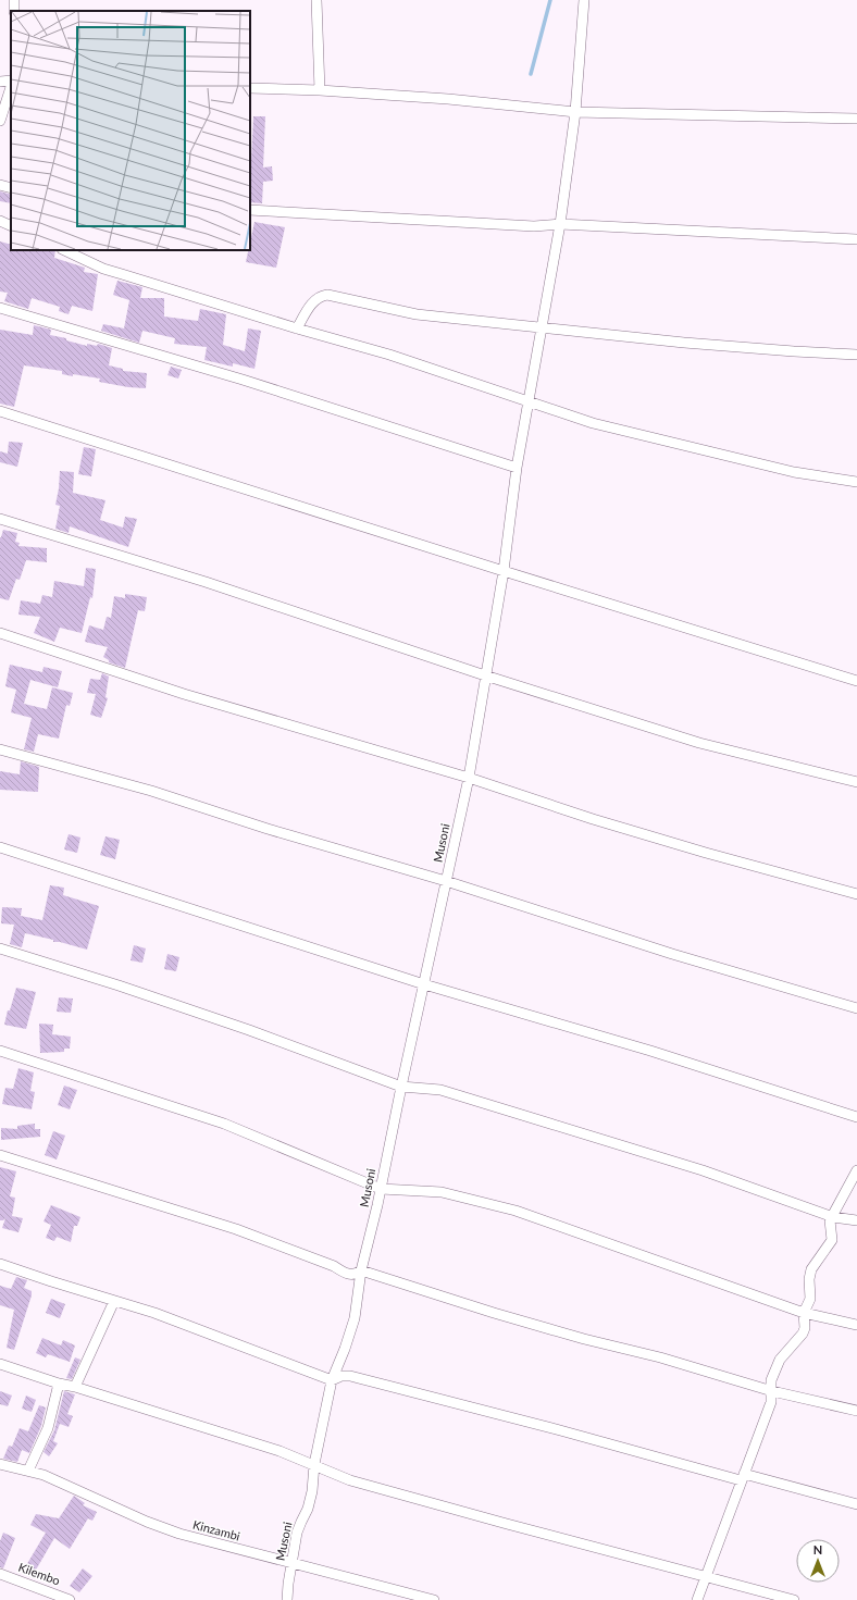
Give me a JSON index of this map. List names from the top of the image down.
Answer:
{
  "streets": {
    "street": ["Musoni", "Kinzambi", "Kilembo"]
  },
  "crossings": [
    ["Musoni", "Kinzambi"]
  ],
  "north": "top"
}
